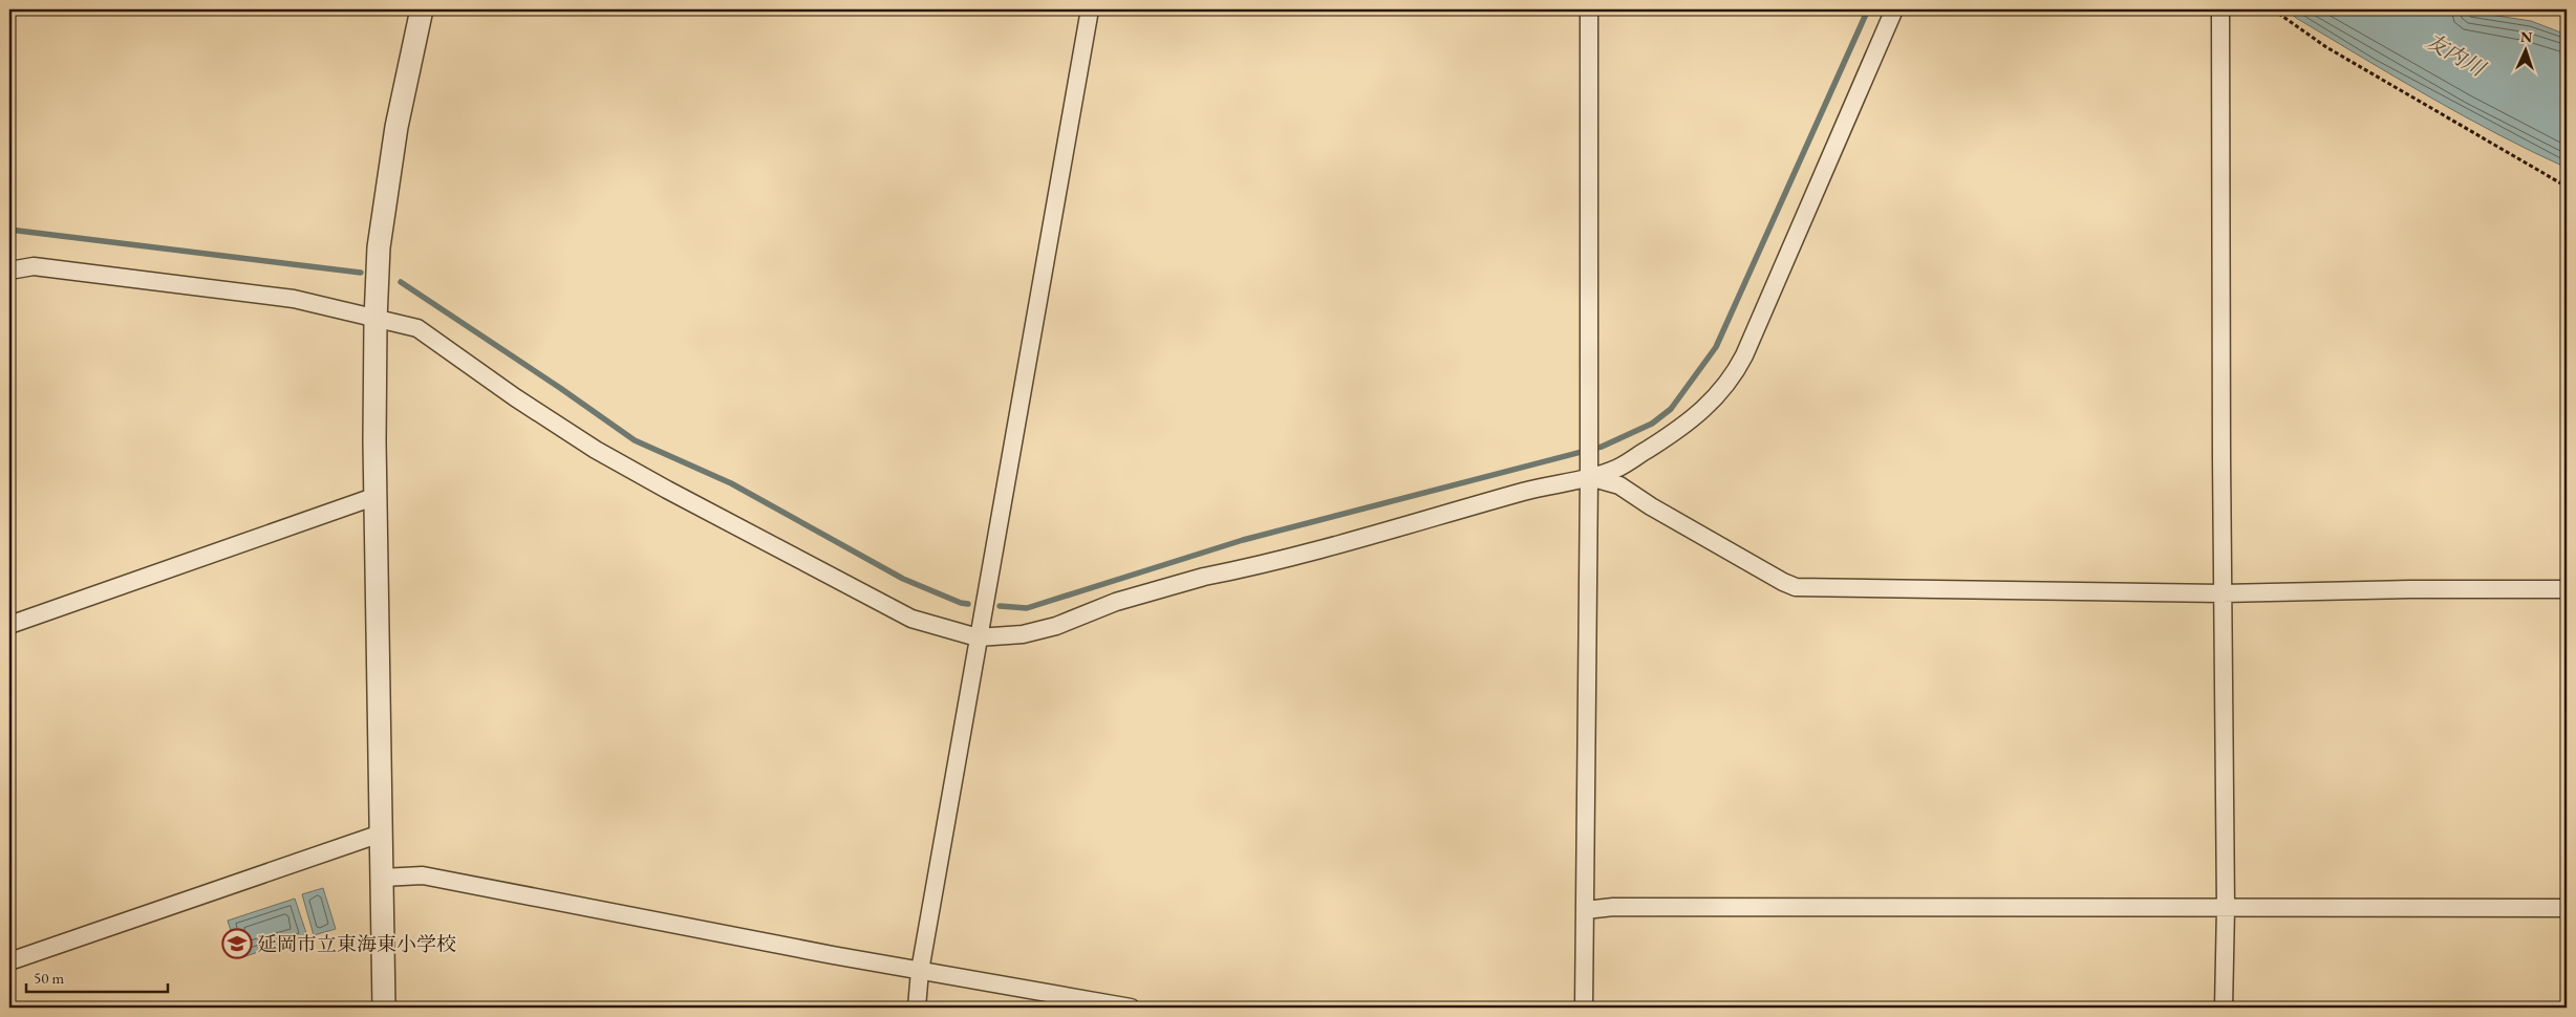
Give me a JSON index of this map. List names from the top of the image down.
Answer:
{
  "water": ["友内川"],
  "places": {
    "school or university": ["延岡市立東海東小学校"]
  },
  "scale_bar": "50 m",
  "north": "top"
}
